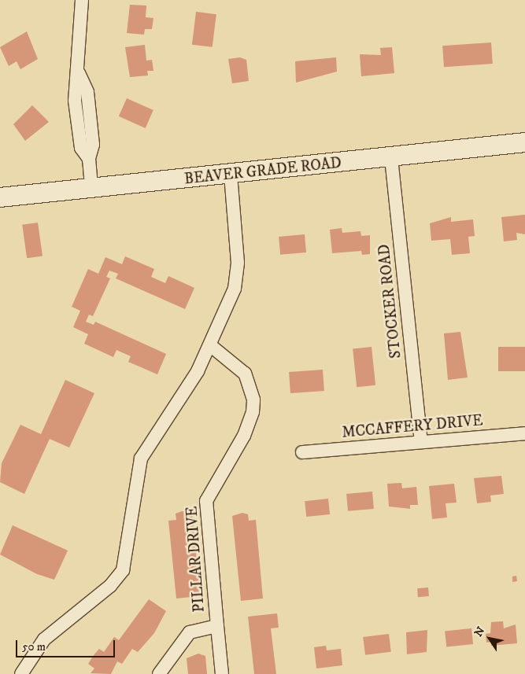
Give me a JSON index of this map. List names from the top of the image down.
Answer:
{
  "streets": {
    "main road": ["BEAVER GRADE ROAD"],
    "street": ["STOCKER ROAD", "MCCAFFERY DRIVE", "PILLAR DRIVE"]
  },
  "crossings": [
    ["BEAVER GRADE ROAD", "STOCKER ROAD"],
    ["STOCKER ROAD", "MCCAFFERY DRIVE"]
  ],
  "scale_bar": "50 m",
  "north": "top left"
}
